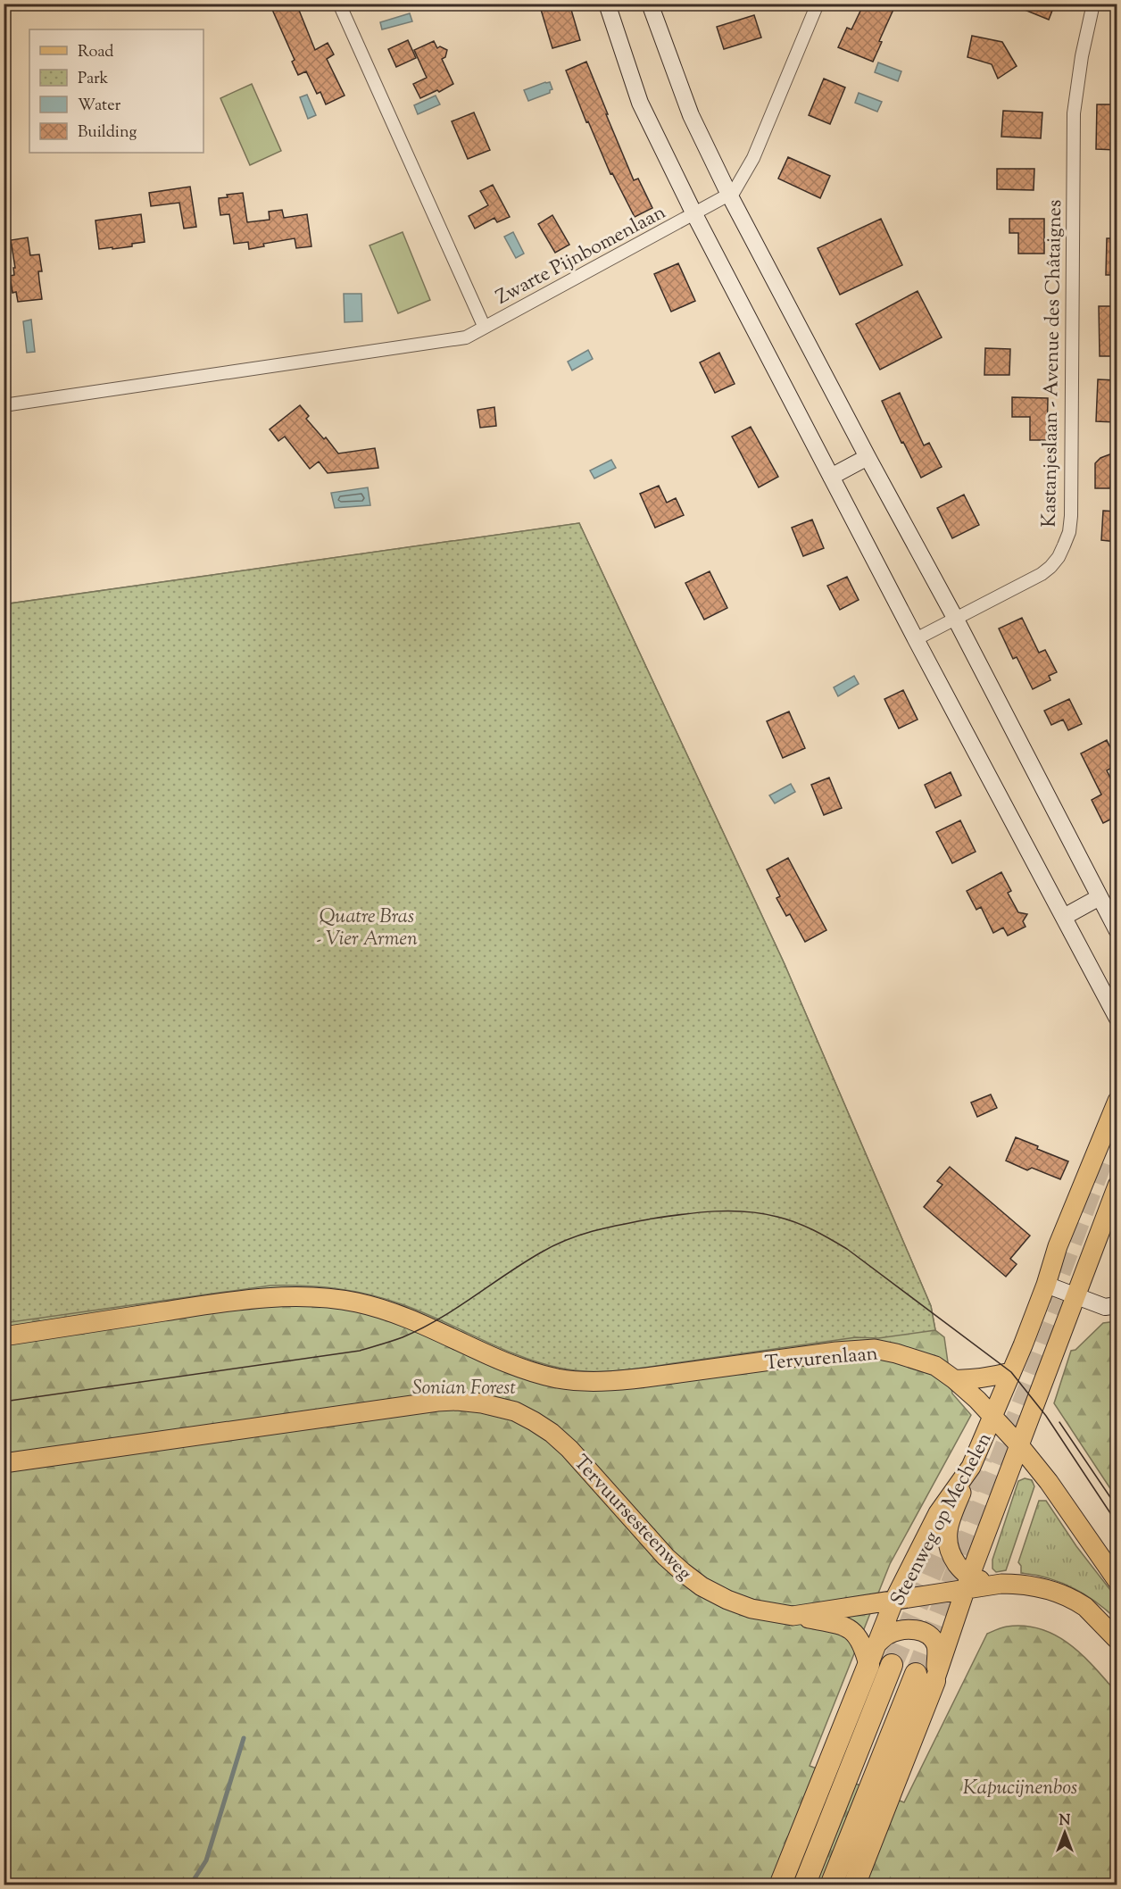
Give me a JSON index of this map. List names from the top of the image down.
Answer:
{
  "streets": {
    "main road": ["Tervurenlaan", "Tervuursesteenweg", "Steenweg op Mechelen"],
    "street": ["Zwarte Pijnbomenlaan", "Kastanjeslaan - Avenue des Châtaignes"]
  },
  "crossings": [
    ["Tervurenlaan", "Steenweg op Mechelen"],
    ["Tervuursesteenweg", "Steenweg op Mechelen"]
  ],
  "parks": ["Quatre Bras - Vier Armen", "Sonian Forest", "Kapucijnenbos"],
  "legend": [
    "Road",
    "Park",
    "Water",
    "Building"
  ],
  "north": "top"
}
